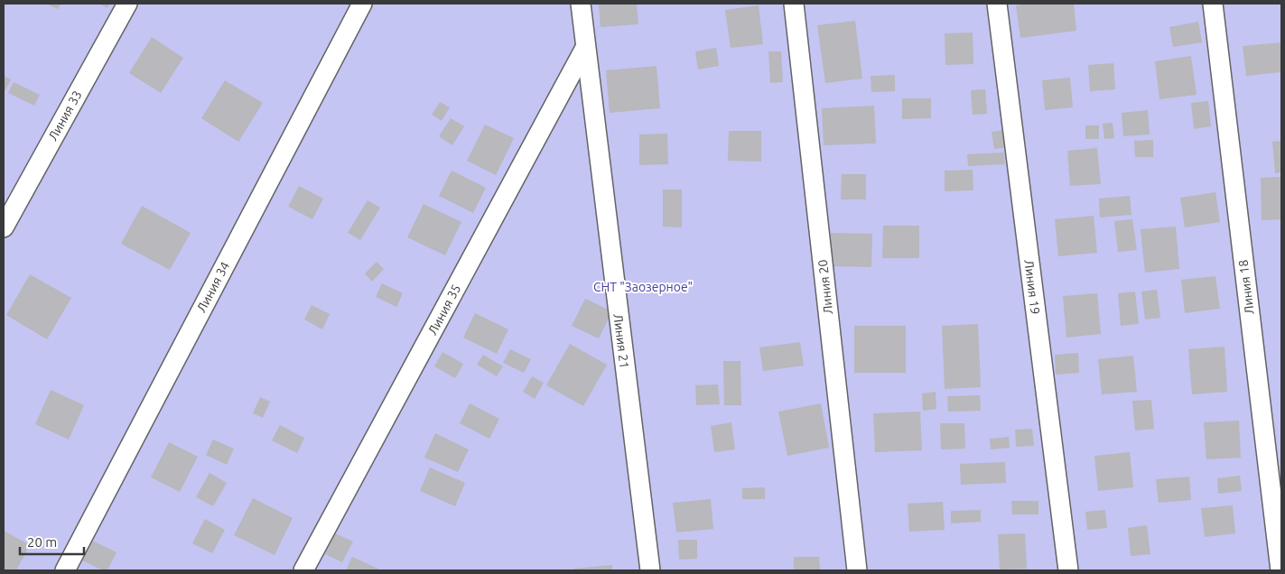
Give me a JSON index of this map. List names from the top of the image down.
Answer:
{
  "streets": {
    "street": [
      "Линия 33",
      "Линия 34",
      "Линия 20",
      "Линия 19",
      "Линия 18",
      "Линия 35",
      "Линия 21"
    ]
  },
  "crossings": [
    ["Линия 35", "Линия 21"]
  ],
  "parks": ["СНТ \"Заозерное\""],
  "scale_bar": "20 m"
}
